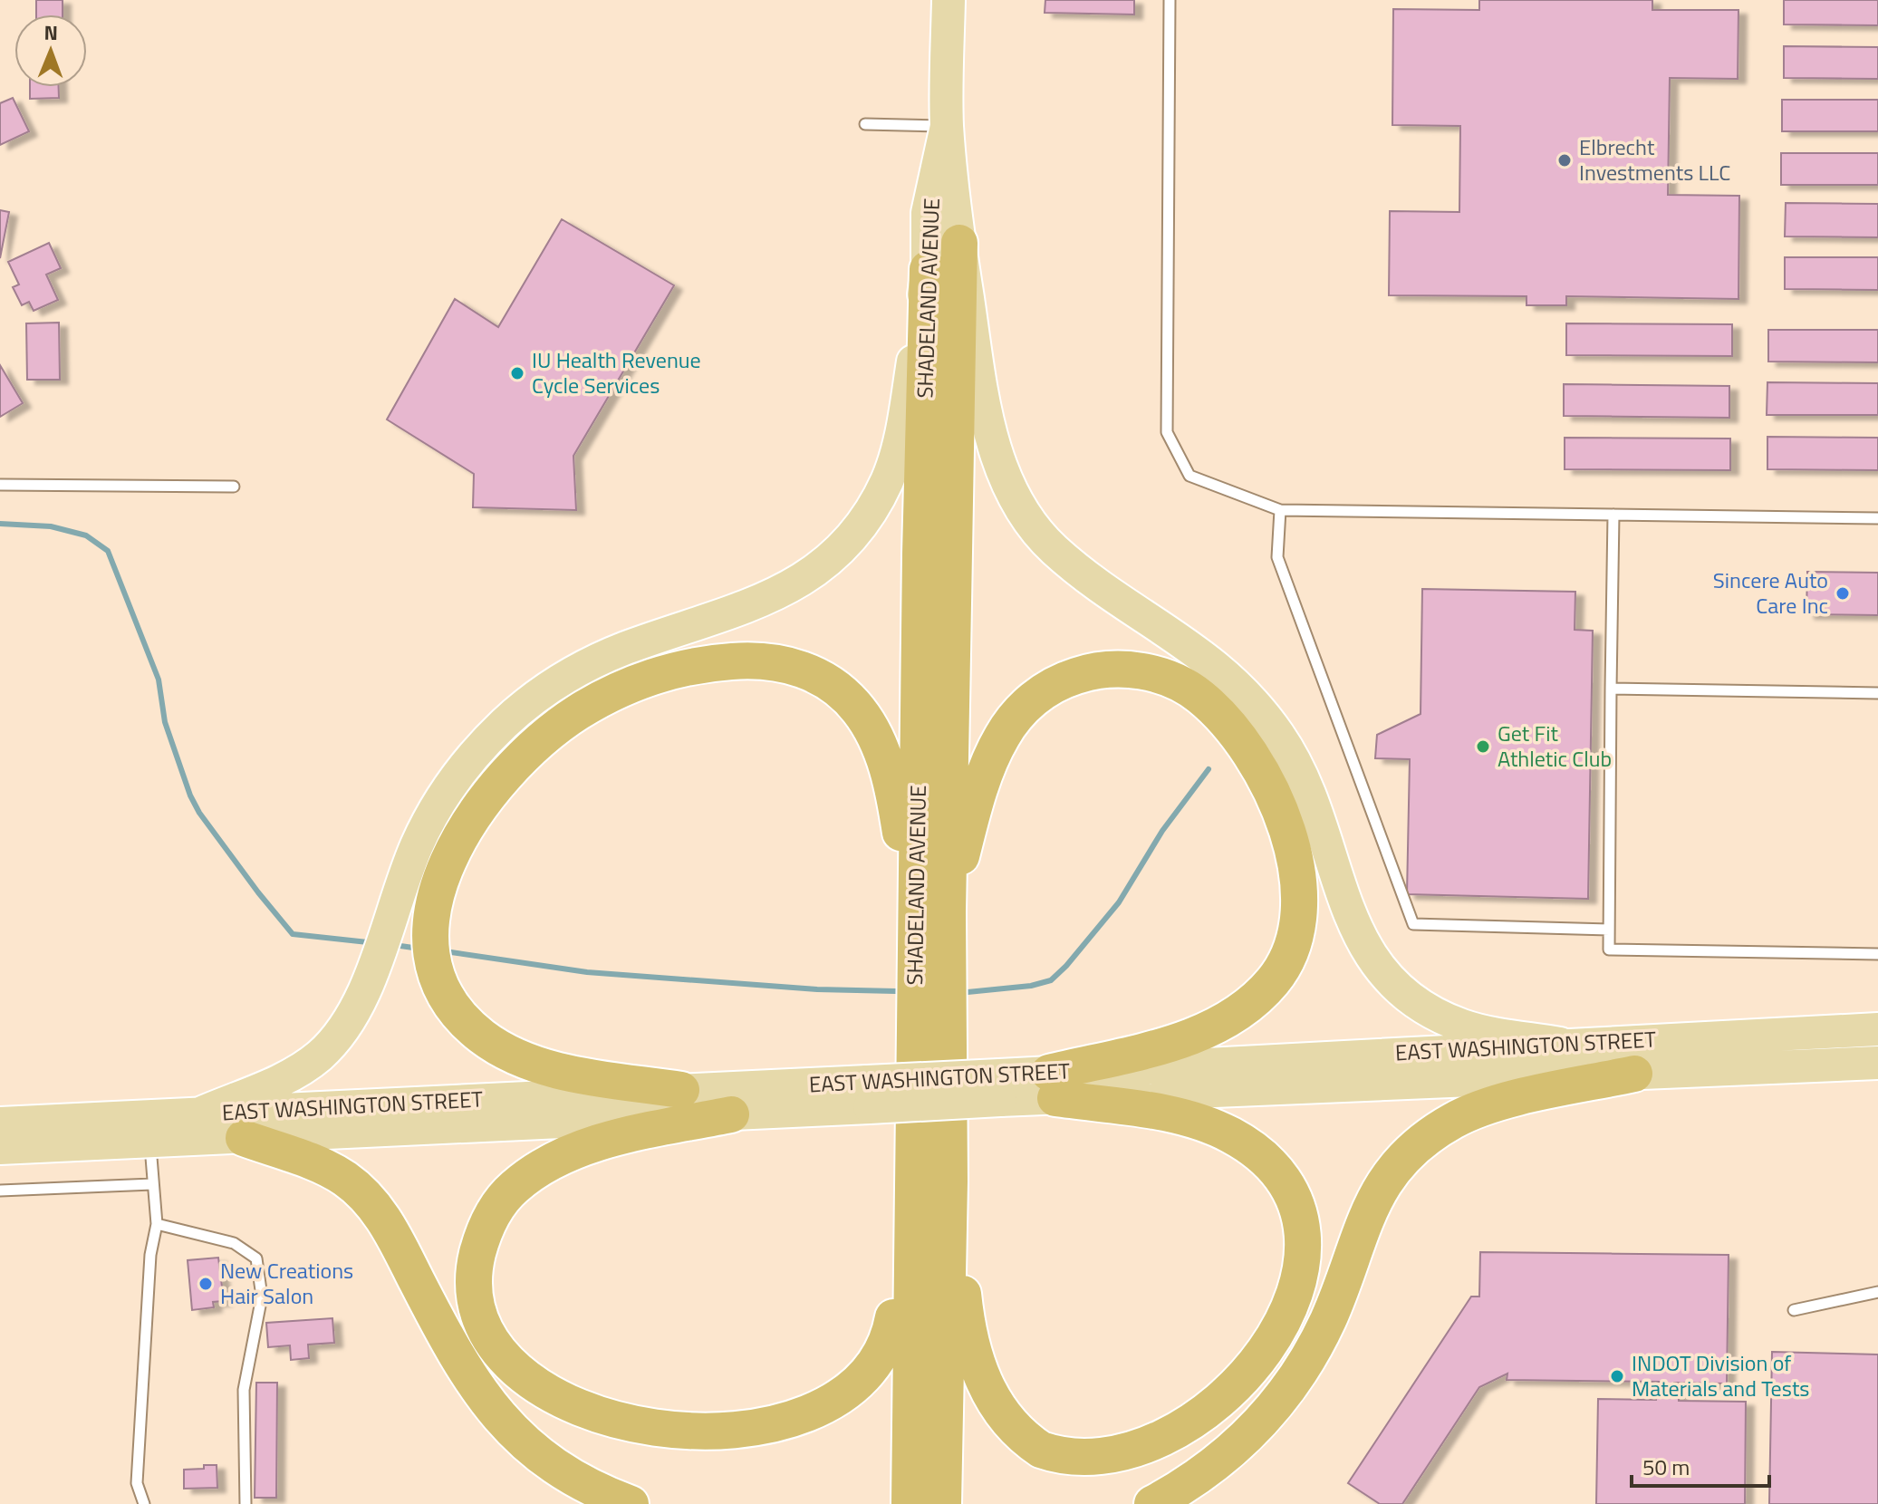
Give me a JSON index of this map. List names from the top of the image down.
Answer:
{
  "streets": {
    "highway": ["SHADELAND AVENUE"],
    "main road": ["EAST WASHINGTON STREET"]
  },
  "places": [
    "Elbrecht Investments LLC",
    "IU Health Revenue Cycle Services",
    "Sincere Auto Care Inc",
    "Get Fit Athletic Club",
    "New Creations Hair Salon",
    "INDOT Division of Materials and Tests"
  ],
  "scale_bar": "50 m",
  "north": "top"
}
